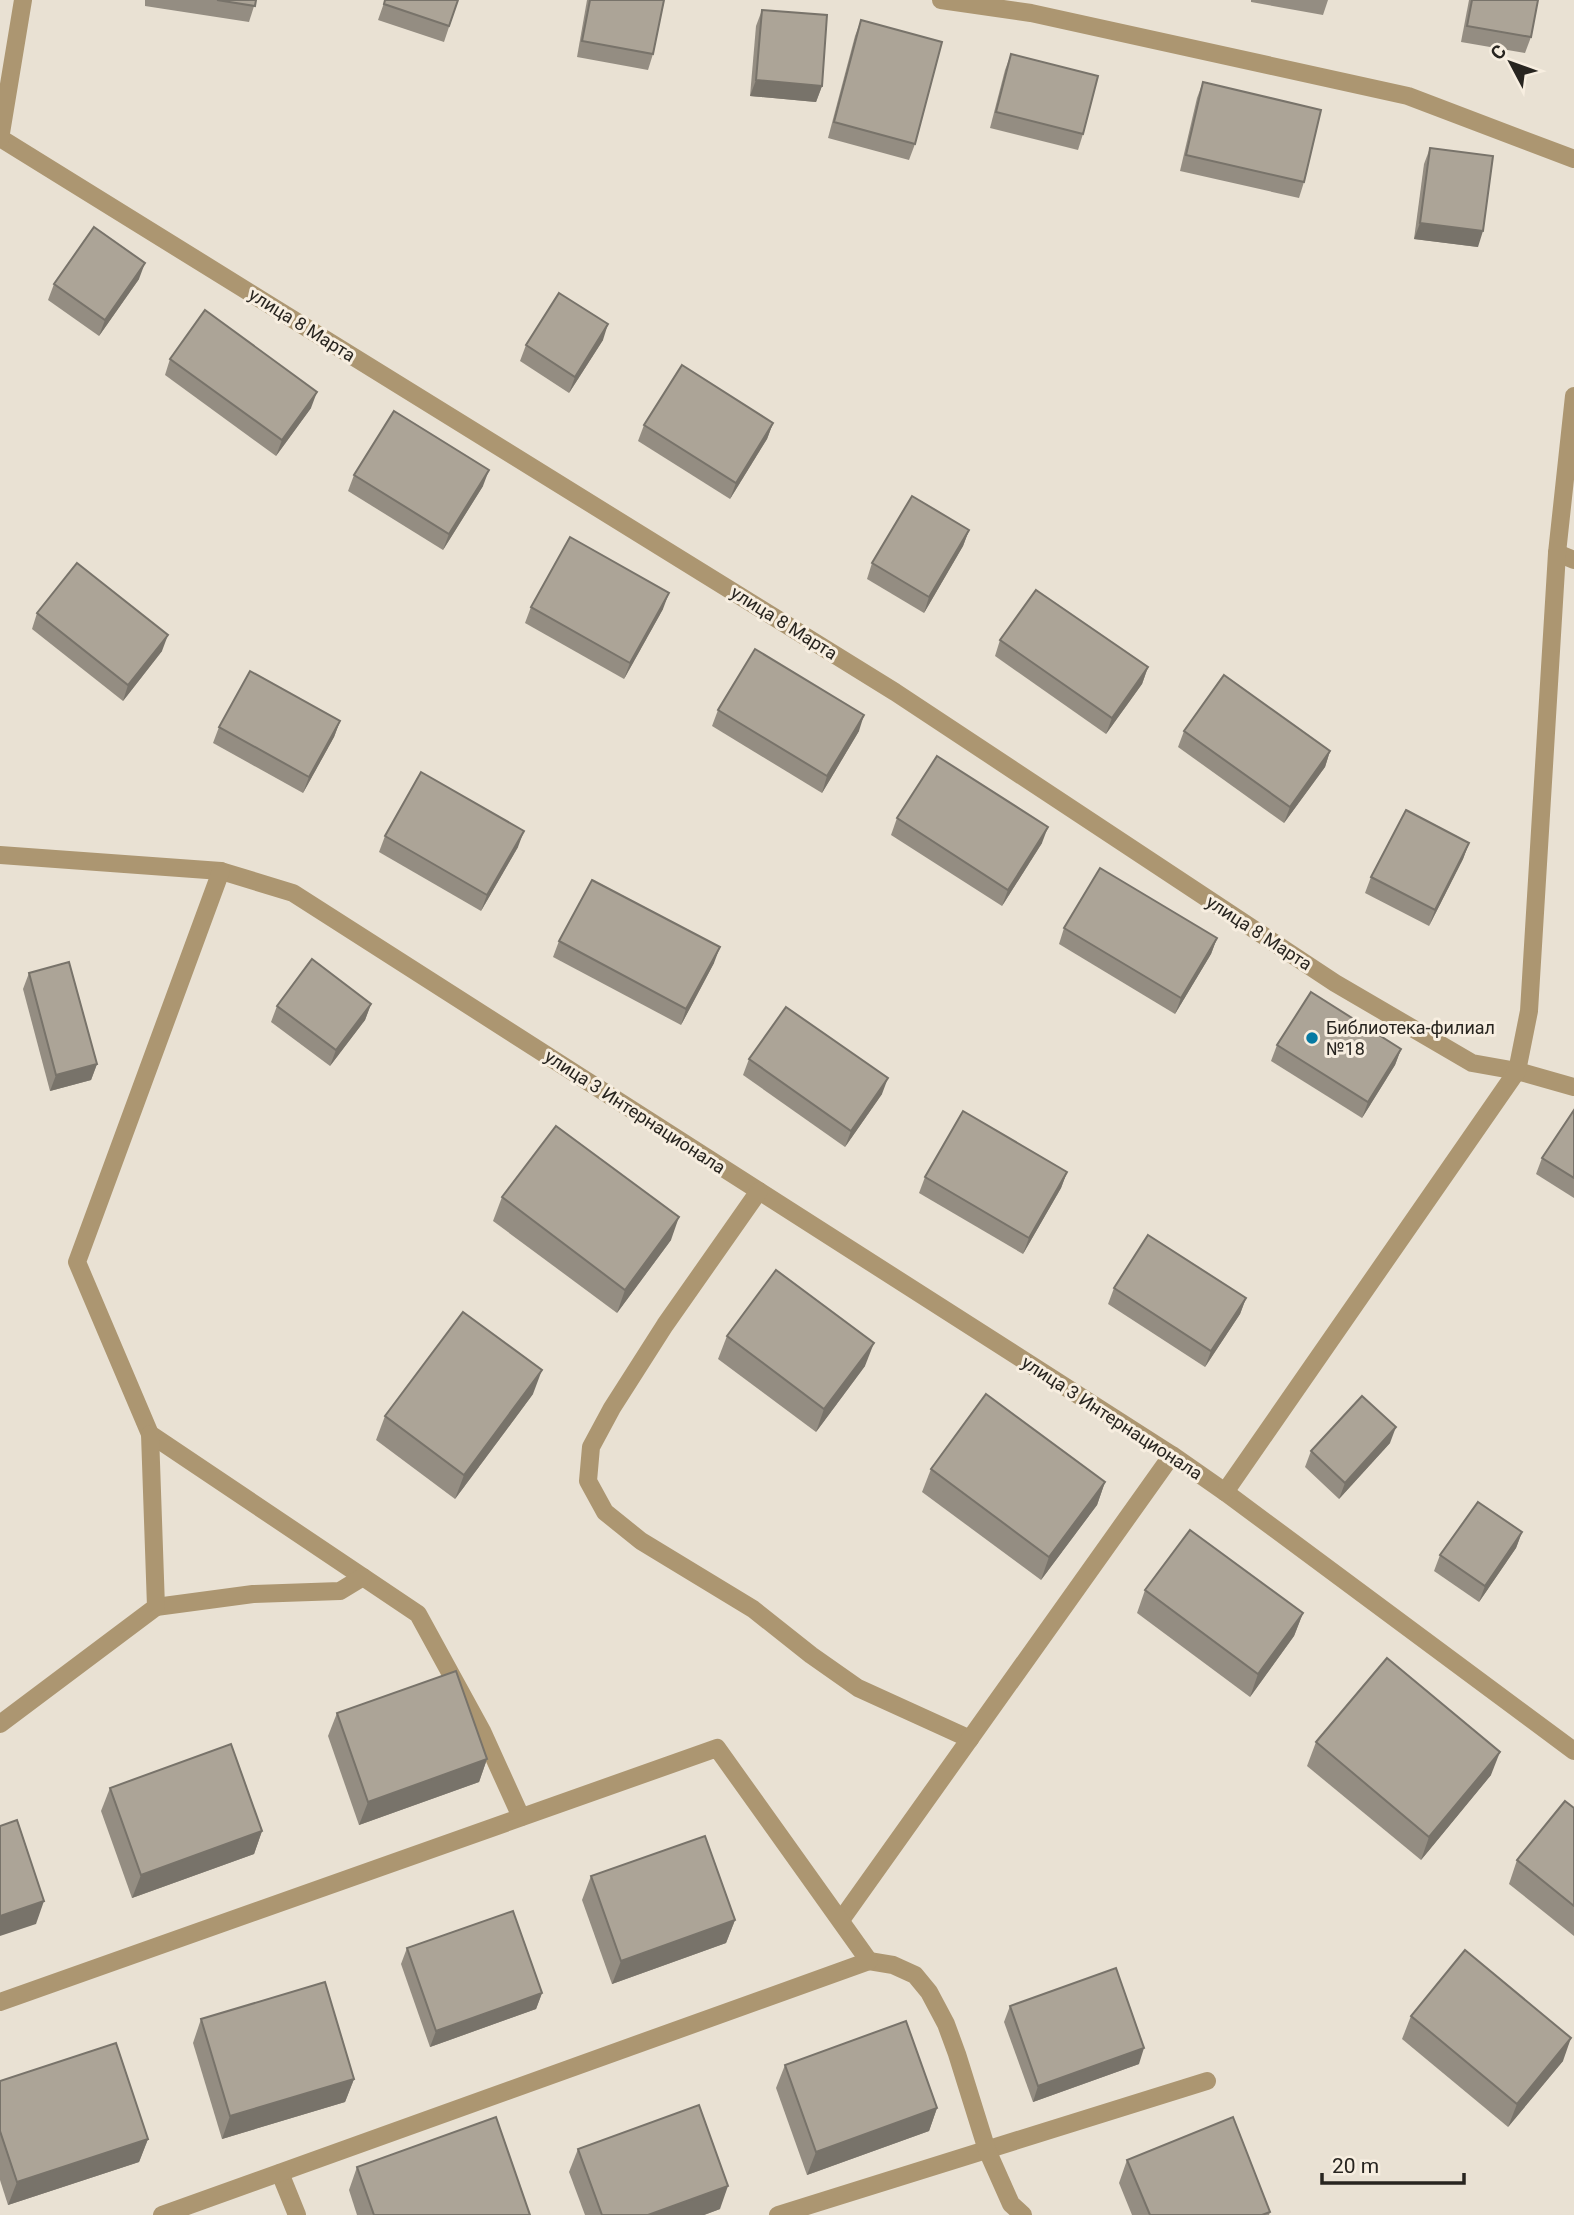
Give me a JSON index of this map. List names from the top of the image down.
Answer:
{
  "streets": {
    "street": ["улица 8 Марта", "улица 3 Интернационала"]
  },
  "places": ["Библиотека-филиал №18"],
  "scale_bar": "20 m",
  "north": "top left"
}
